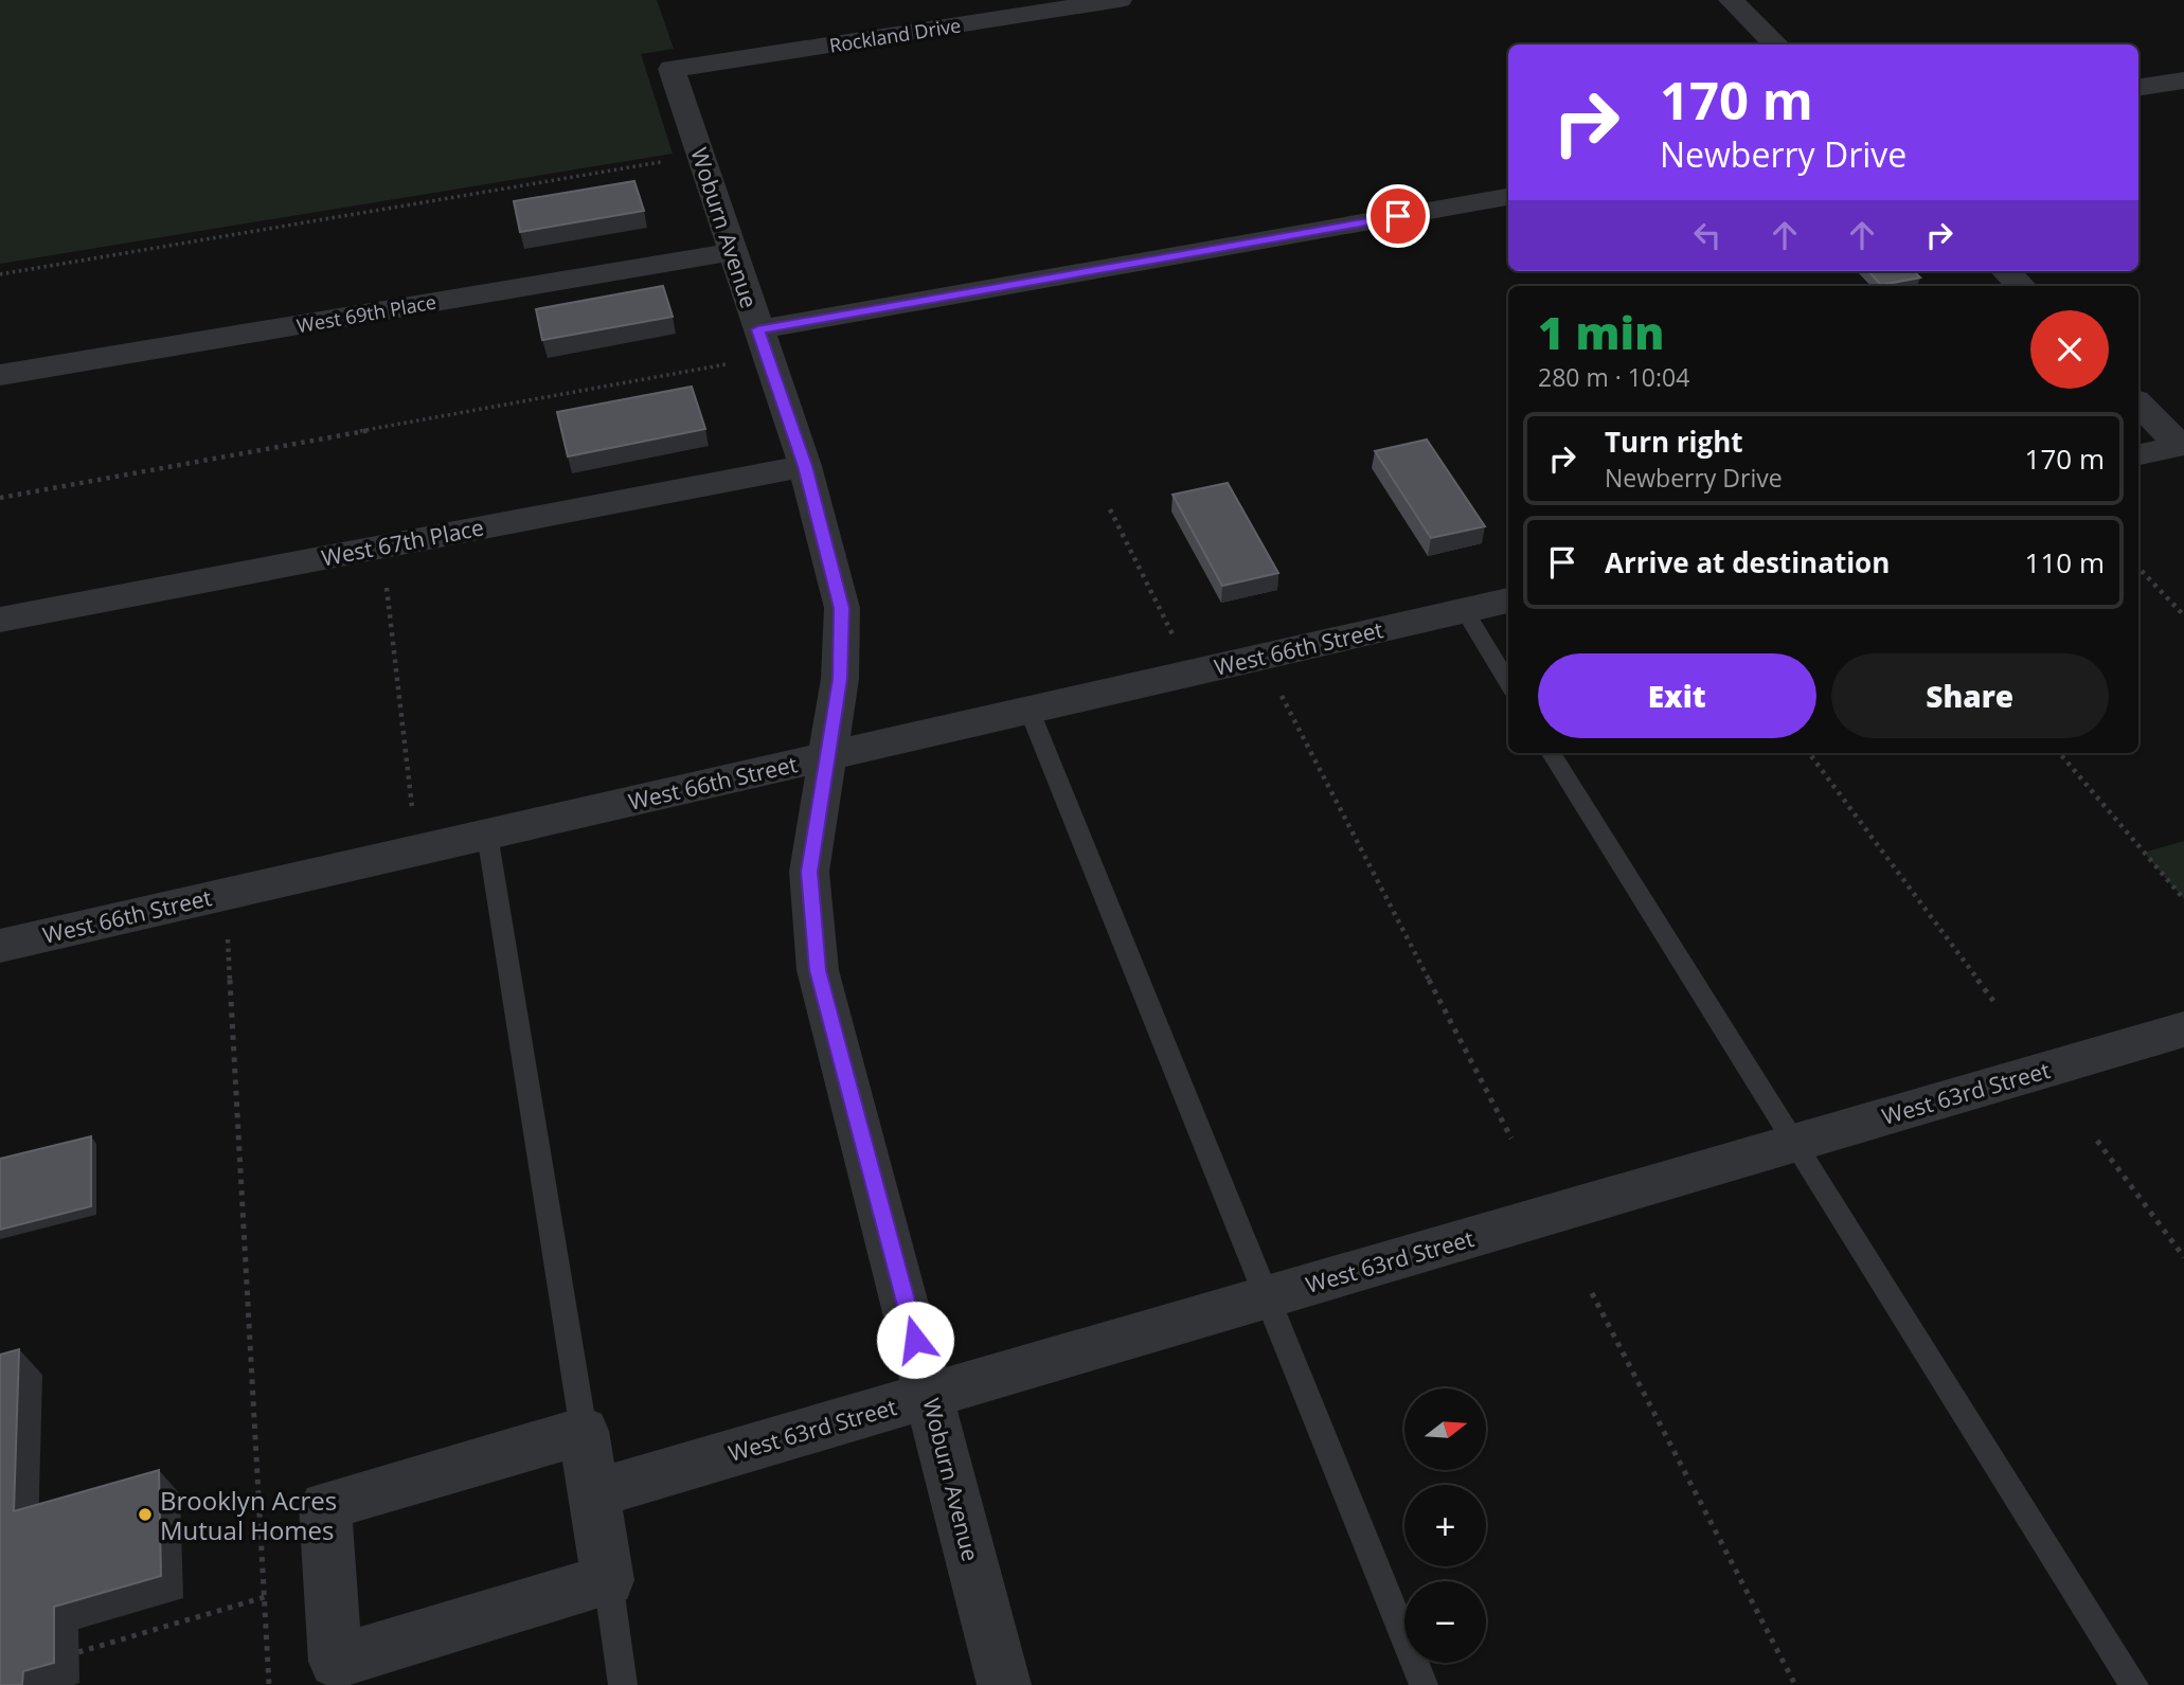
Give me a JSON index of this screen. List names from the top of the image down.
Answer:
{
  "streets": {
    "street": [
      "Rockland Drive",
      "Woburn Avenue",
      "West 69th Place",
      "West 67th Place",
      "West 66th Street",
      "West 63rd Street"
    ]
  },
  "crossings": [
    ["Rockland Drive", "Woburn Avenue"],
    ["Woburn Avenue", "West 69th Place"],
    ["Woburn Avenue", "West 67th Place"],
    ["Woburn Avenue", "West 66th Street"],
    ["Woburn Avenue", "West 63rd Street"]
  ],
  "places": ["Brooklyn Acres Mutual Homes"],
  "north": "right",
  "page": {
    "turn": ["170 m", "Newberry Drive"],
    "heading": ["1 min", "280 m · 10:04"],
    "list": [
      {
        "name": "Turn right",
        "note": "Newberry Drive",
        "value": "170 m"
      },
      {
        "name": "Arrive at destination",
        "value": "110 m"
      }
    ],
    "buttons": ["Exit", "Share"],
    "map_buttons": ["+", "−"]
  }
}
